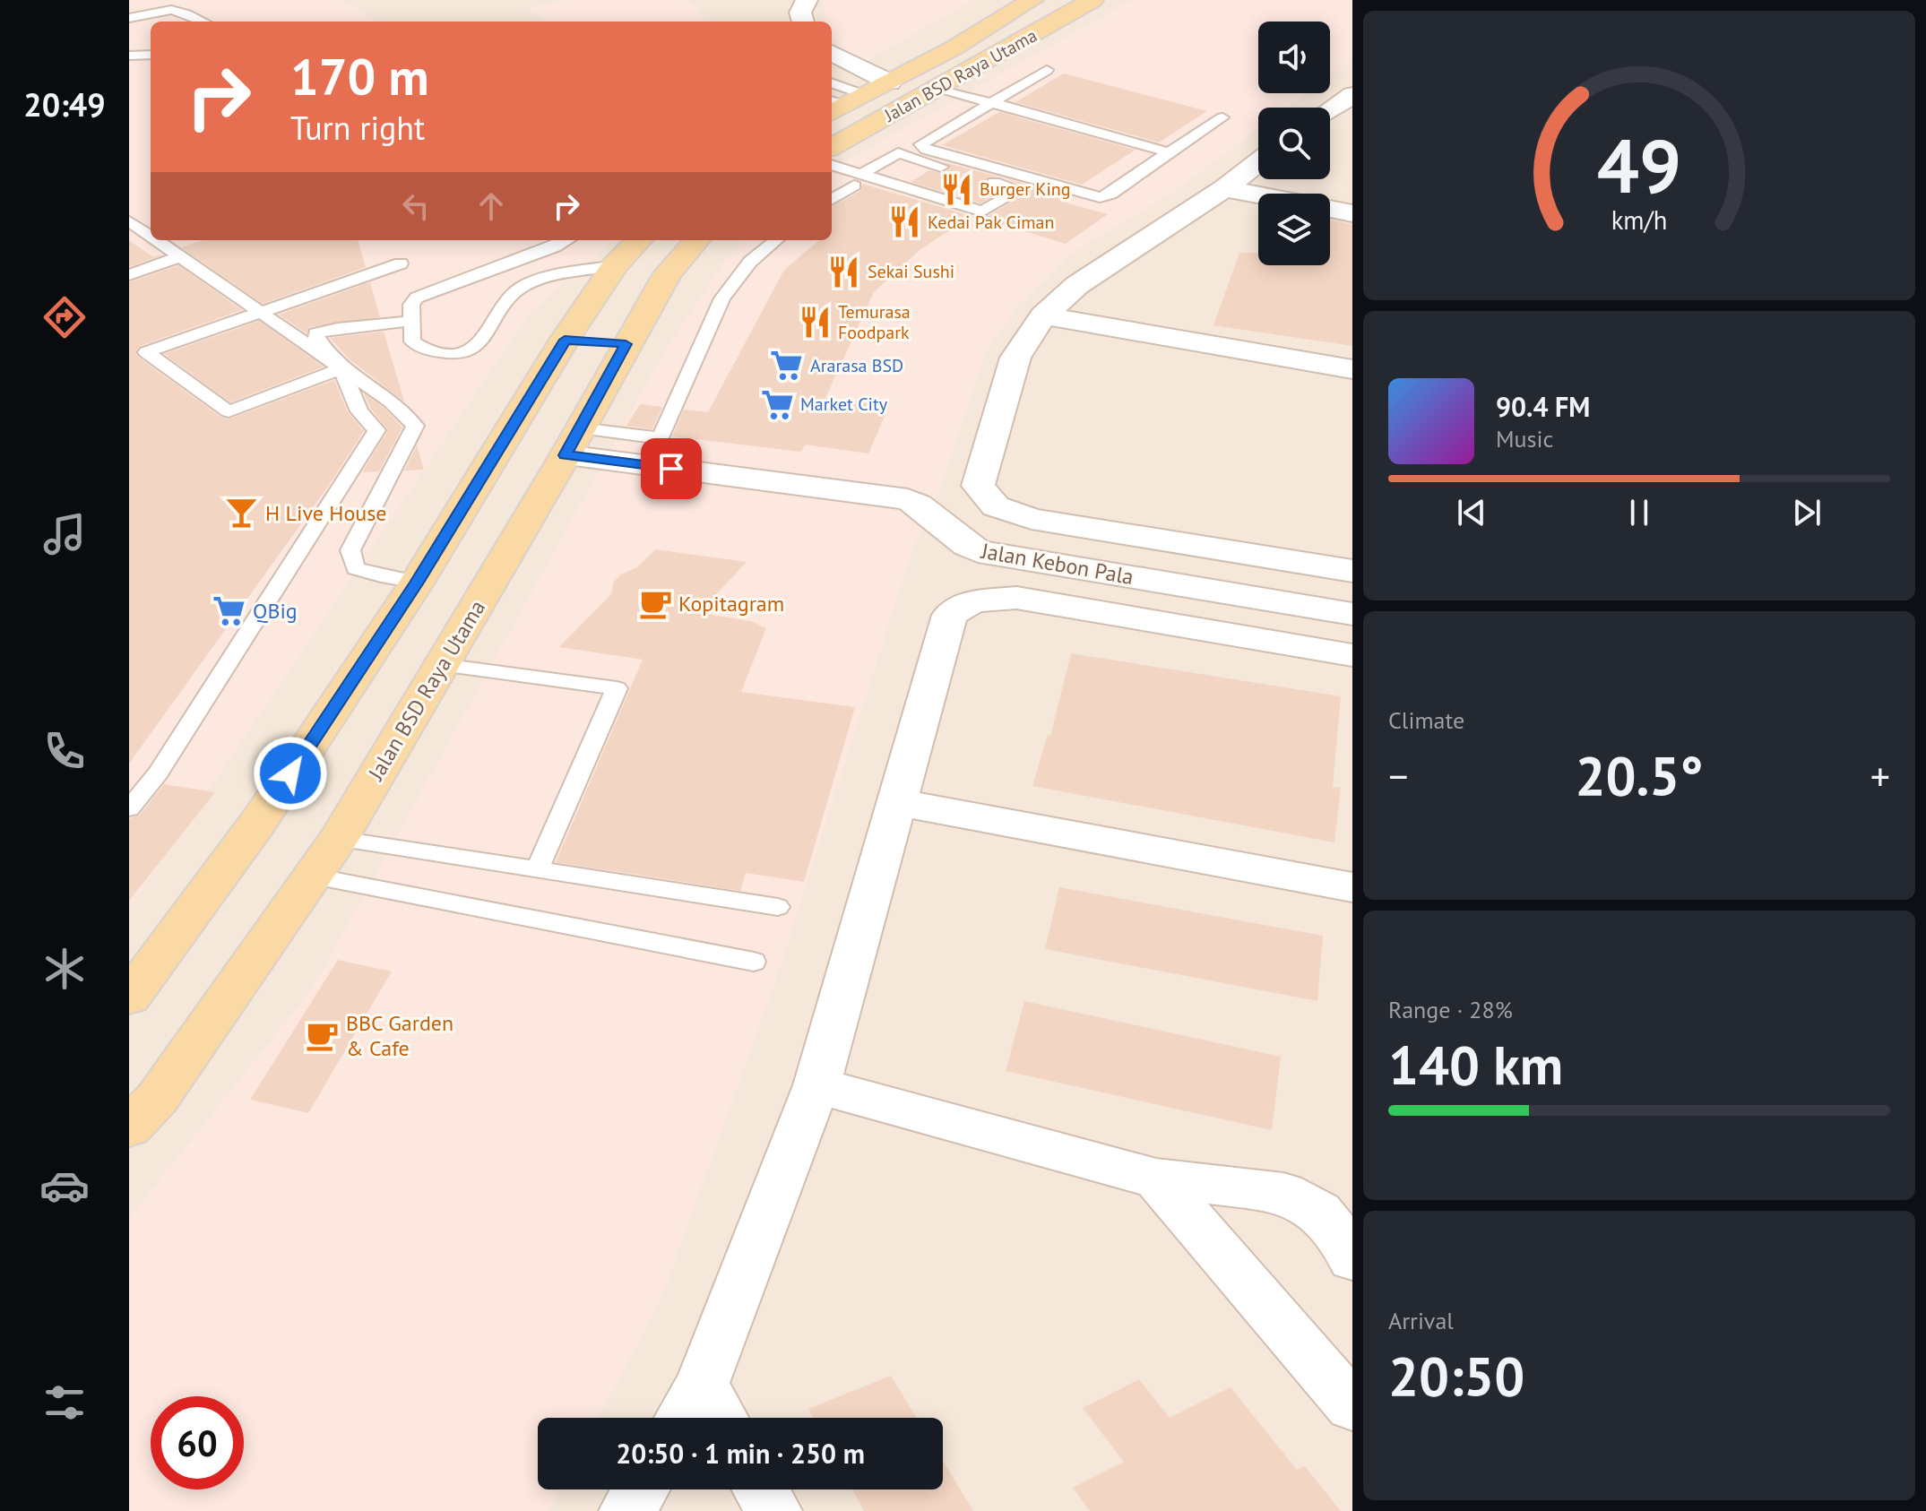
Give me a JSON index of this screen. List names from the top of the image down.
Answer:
{
  "streets": {
    "main road": ["Jalan BSD Raya Utama"],
    "street": ["Jalan Kebon Pala"]
  },
  "crossings": [
    ["Jalan BSD Raya Utama", "Jalan Kebon Pala"]
  ],
  "places": {
    "restaurant": [
      "Burger King",
      "Kedai Pak Ciman",
      "Sekai Sushi",
      "Temurasa Foodpark"
    ],
    "supermarket": ["Ararasa BSD", "Market City", "QBig"],
    "bar": ["H Live House"],
    "cafe": ["Kopitagram", "BBC Garden & Cafe"]
  },
  "page": {
    "tabs": "20:49",
    "turn": ["170 m", "Turn right"],
    "song": ["90.4 FM", "Music"],
    "tile": [
      "Climate",
      ["Range · 28%", "140 km"],
      ["Arrival", "20:50"]
    ],
    "heat": ["−", "20.5°", "+"],
    "limit": "60",
    "trip": "20:50 · 1 min · 250 m",
    "gauge": ["49", "km/h"]
  }
}
